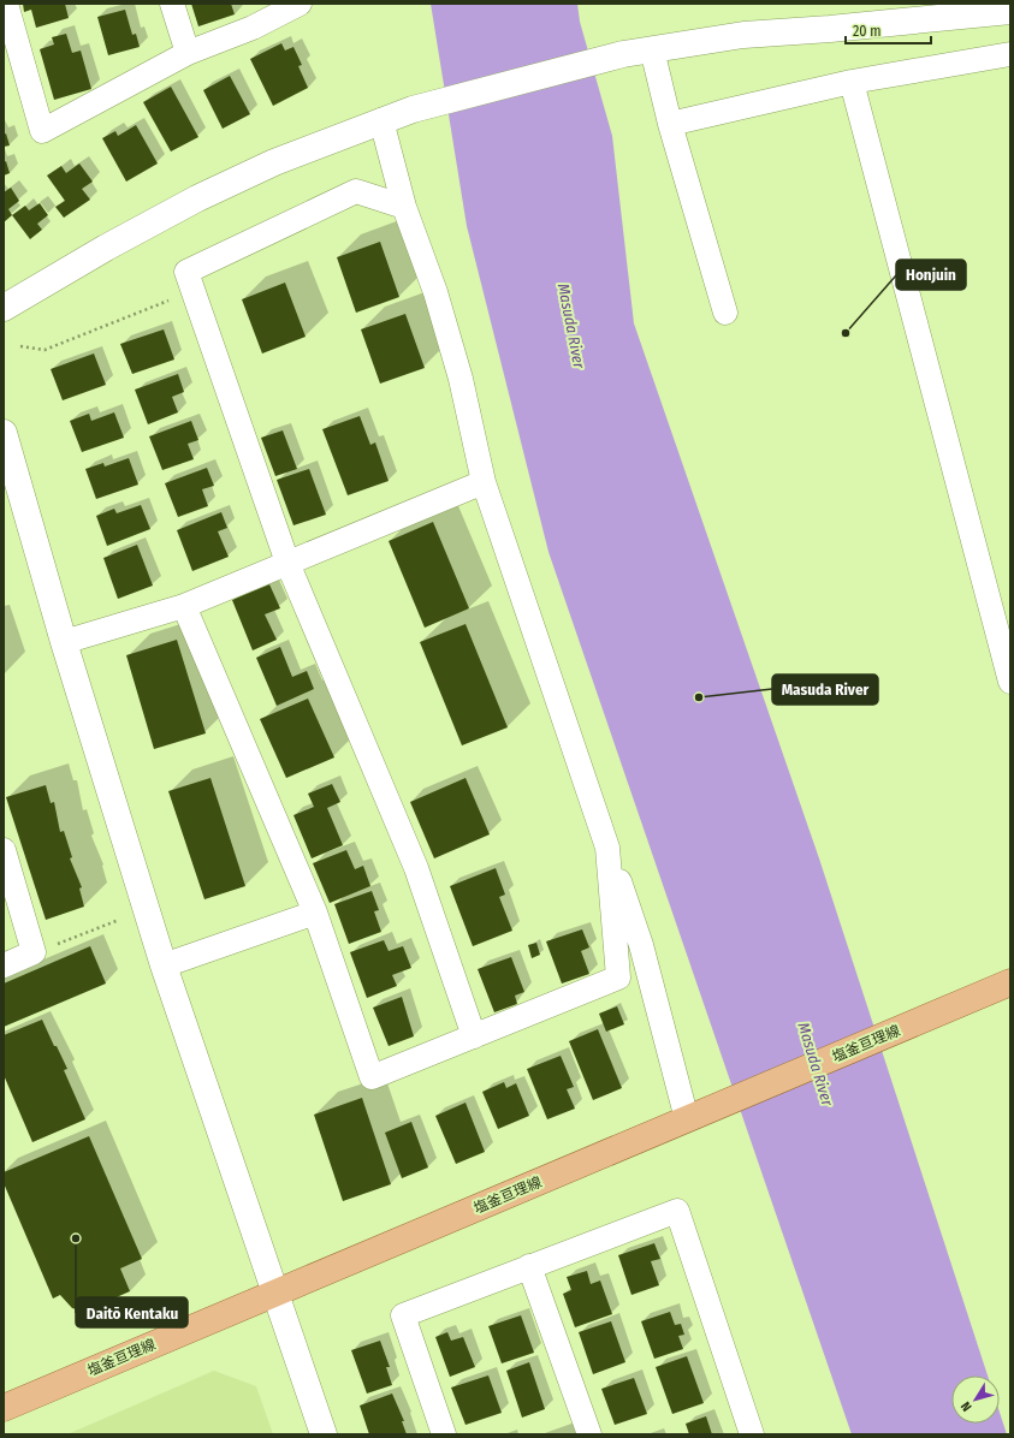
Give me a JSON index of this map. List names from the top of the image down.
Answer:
{
  "streets": {
    "main road": ["塩釜亘理線"]
  },
  "water": ["Masuda River"],
  "places": ["Honjuin", "Masuda River", "Daitō Kentaku"],
  "scale_bar": "20 m",
  "north": "bottom left"
}
